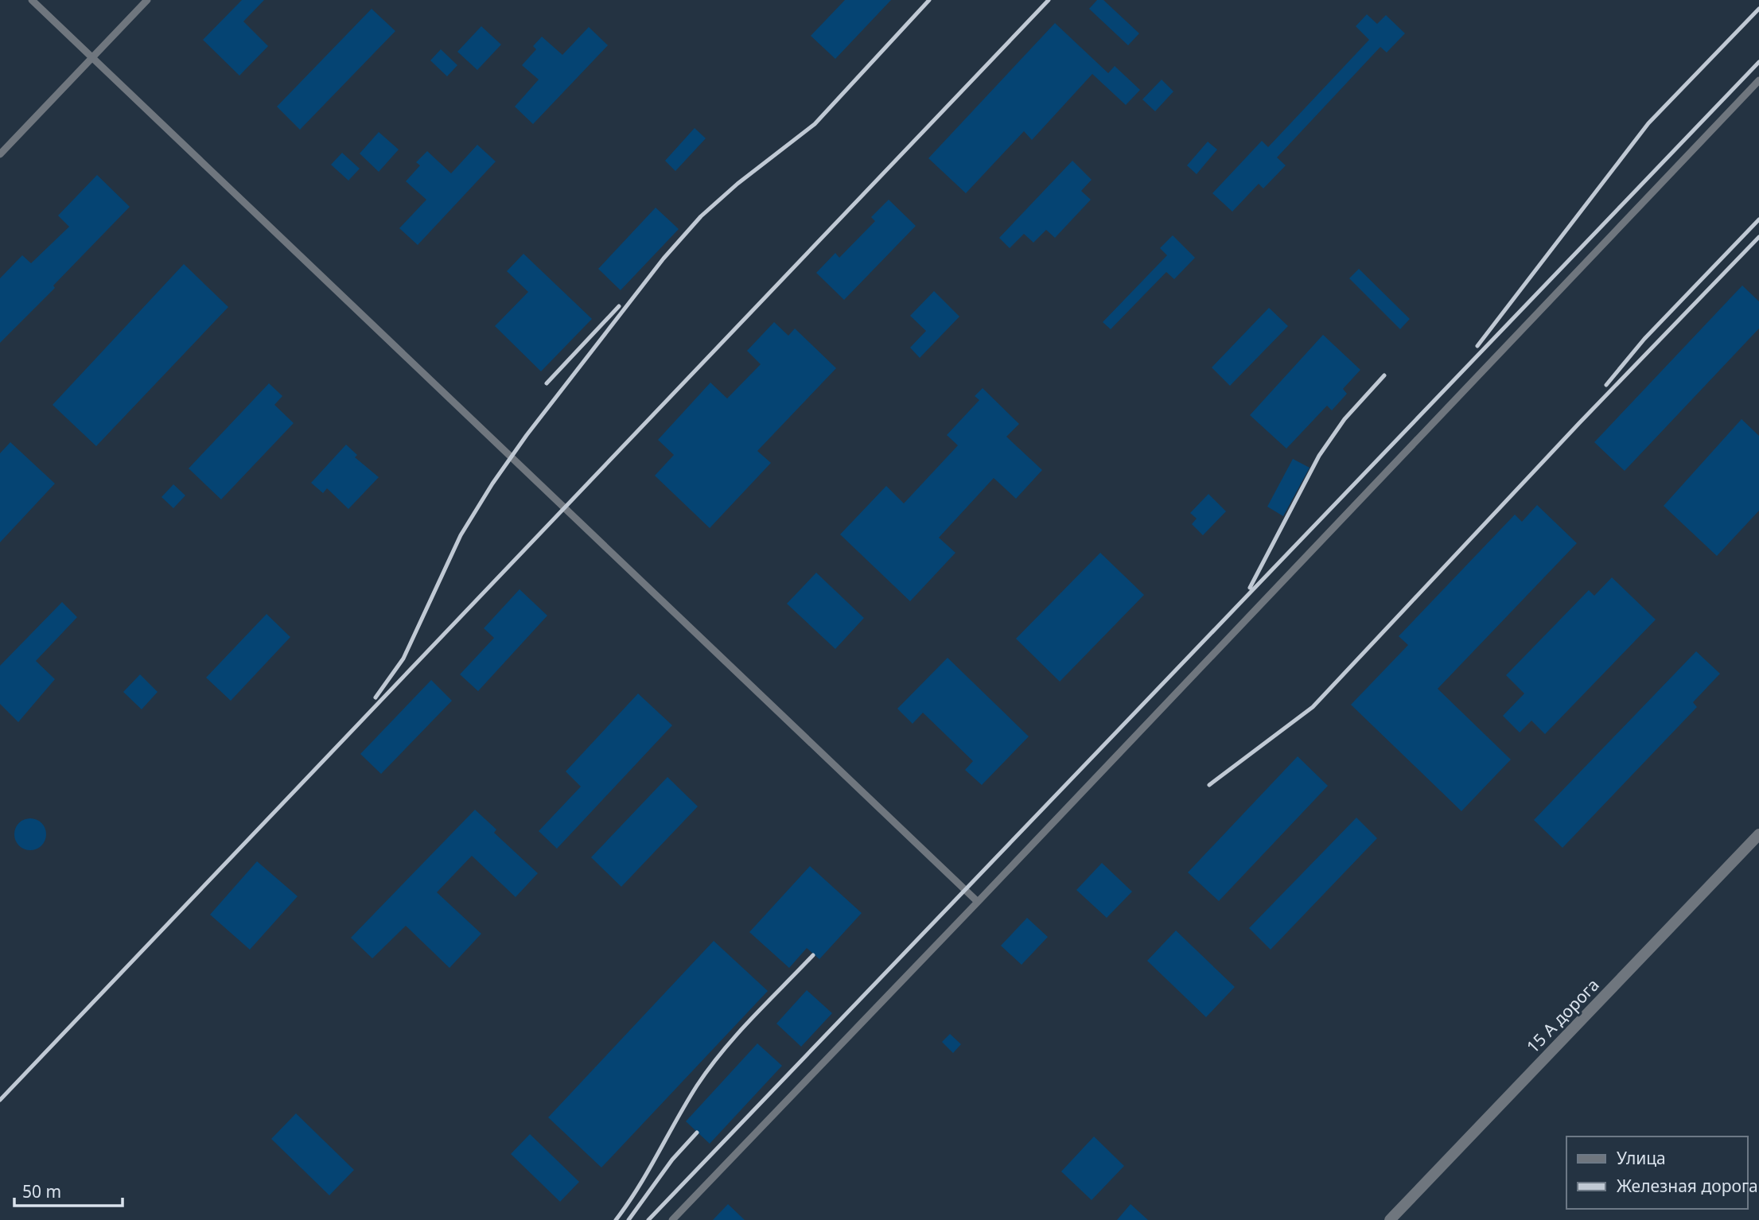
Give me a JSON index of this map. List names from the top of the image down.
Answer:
{
  "streets": {
    "street": ["15 А дорога"]
  },
  "legend": ["Улица", "Железная дорога"],
  "scale_bar": "50 m"
}
